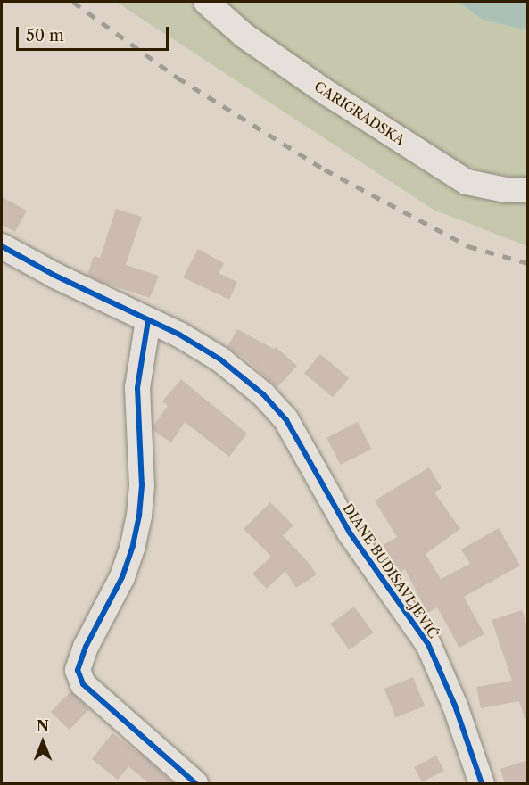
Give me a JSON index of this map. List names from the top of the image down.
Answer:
{
  "streets": {
    "street": ["CARIGRADSKA", "DIANE BUDISAVLJEVIĆ"]
  },
  "scale_bar": "50 m",
  "north": "top"
}
